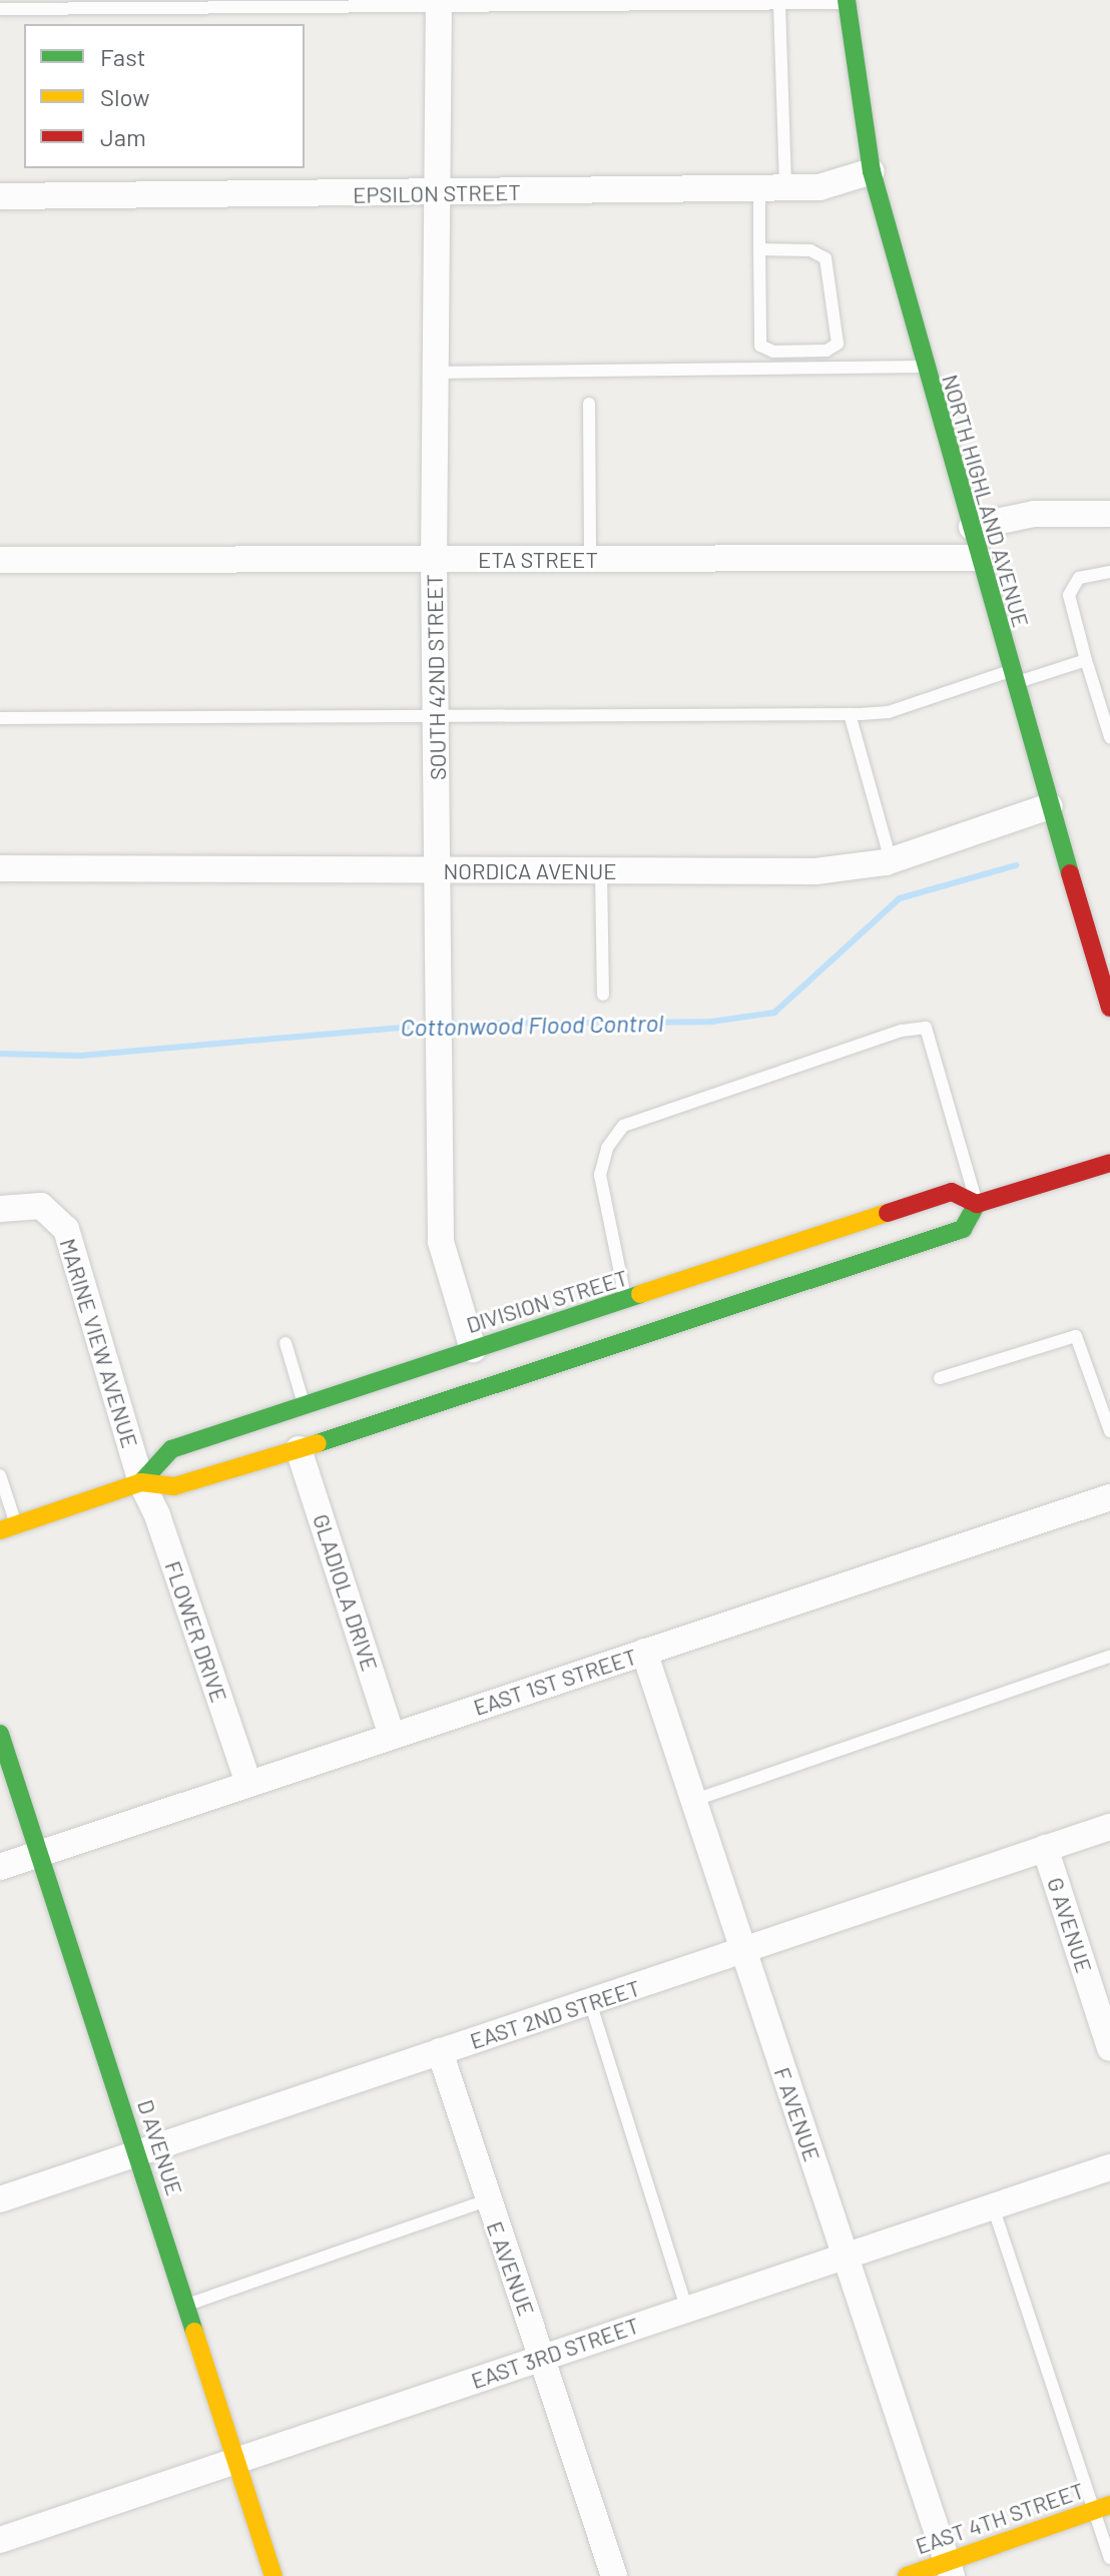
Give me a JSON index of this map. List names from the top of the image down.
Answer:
{
  "streets": {
    "main road": [
      "NORTH HIGHLAND AVENUE",
      "DIVISION STREET",
      "D AVENUE",
      "EAST 4TH STREET"
    ],
    "street": [
      "EPSILON STREET",
      "ETA STREET",
      "SOUTH 42ND STREET",
      "NORDICA AVENUE",
      "MARINE VIEW AVENUE",
      "GLADIOLA DRIVE",
      "FLOWER DRIVE",
      "EAST 1ST STREET",
      "G AVENUE",
      "EAST 2ND STREET",
      "F AVENUE",
      "E AVENUE",
      "EAST 3RD STREET"
    ]
  },
  "crossings": [
    ["EPSILON STREET", "NORTH HIGHLAND AVENUE"],
    ["EPSILON STREET", "SOUTH 42ND STREET"],
    ["NORTH HIGHLAND AVENUE", "ETA STREET"],
    ["NORTH HIGHLAND AVENUE", "NORDICA AVENUE"],
    ["ETA STREET", "SOUTH 42ND STREET"],
    ["SOUTH 42ND STREET", "NORDICA AVENUE"],
    ["SOUTH 42ND STREET", "DIVISION STREET"],
    ["DIVISION STREET", "MARINE VIEW AVENUE"],
    ["DIVISION STREET", "GLADIOLA DRIVE"],
    ["DIVISION STREET", "FLOWER DRIVE"],
    ["MARINE VIEW AVENUE", "FLOWER DRIVE"],
    ["GLADIOLA DRIVE", "EAST 1ST STREET"],
    ["FLOWER DRIVE", "EAST 1ST STREET"],
    ["EAST 1ST STREET", "F AVENUE"],
    ["EAST 1ST STREET", "D AVENUE"],
    ["G AVENUE", "EAST 2ND STREET"],
    ["EAST 2ND STREET", "F AVENUE"],
    ["EAST 2ND STREET", "D AVENUE"],
    ["EAST 2ND STREET", "E AVENUE"],
    ["F AVENUE", "EAST 3RD STREET"],
    ["F AVENUE", "EAST 4TH STREET"],
    ["D AVENUE", "EAST 3RD STREET"],
    ["E AVENUE", "EAST 3RD STREET"]
  ],
  "water": ["Cottonwood Flood Control"],
  "legend": ["Fast", "Slow", "Jam"]
}
